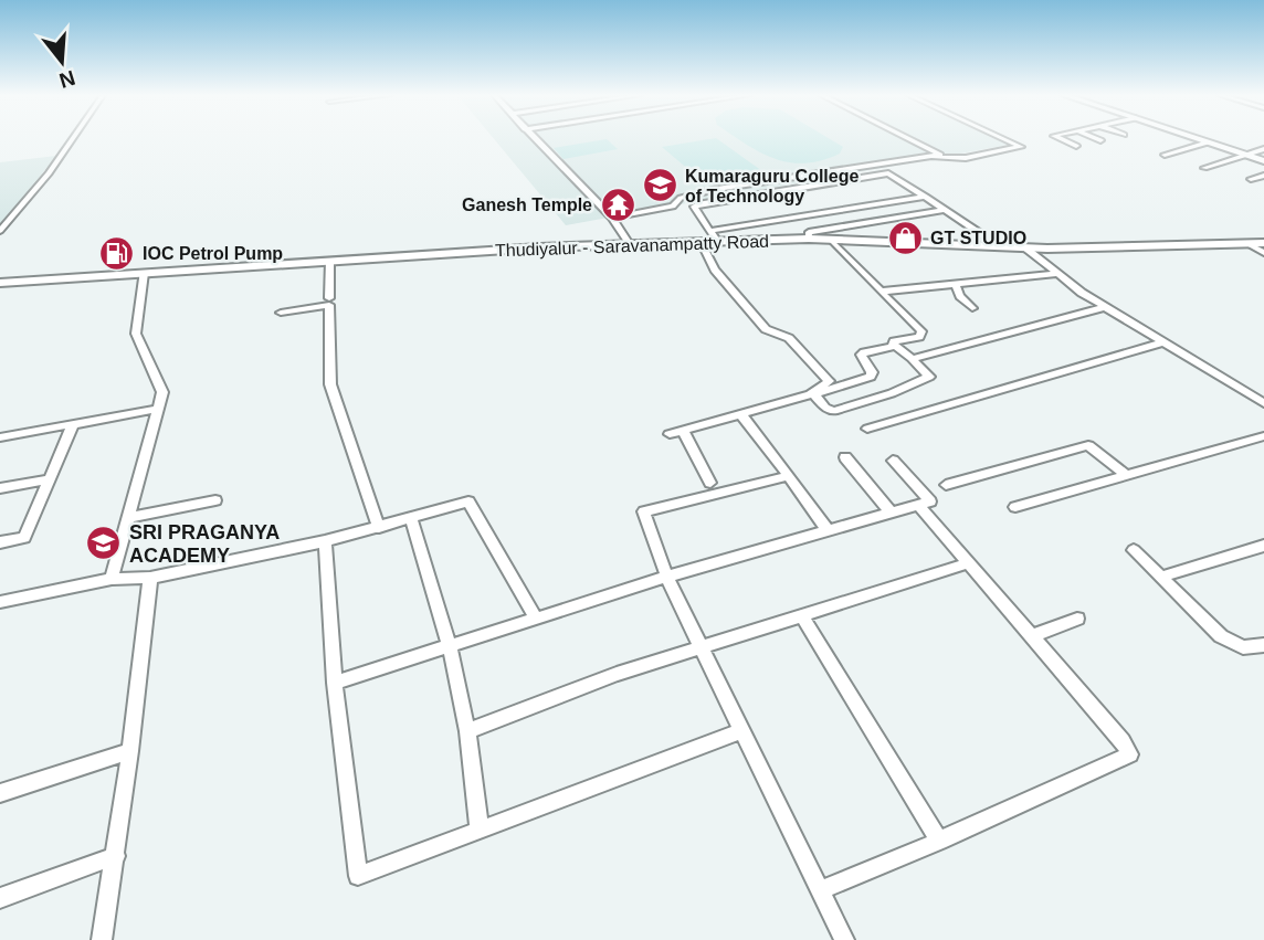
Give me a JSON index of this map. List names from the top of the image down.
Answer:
{
  "streets": {
    "main road": ["Thudiyalur - Saravanampatty Road"]
  },
  "places": {
    "school or university": ["Kumaraguru College of Technology", "SRI PRAGANYA ACADEMY"],
    "temple": ["Ganesh Temple"],
    "shop": ["GT STUDIO"],
    "fuel station": ["IOC Petrol Pump"]
  },
  "north": "bottom"
}
